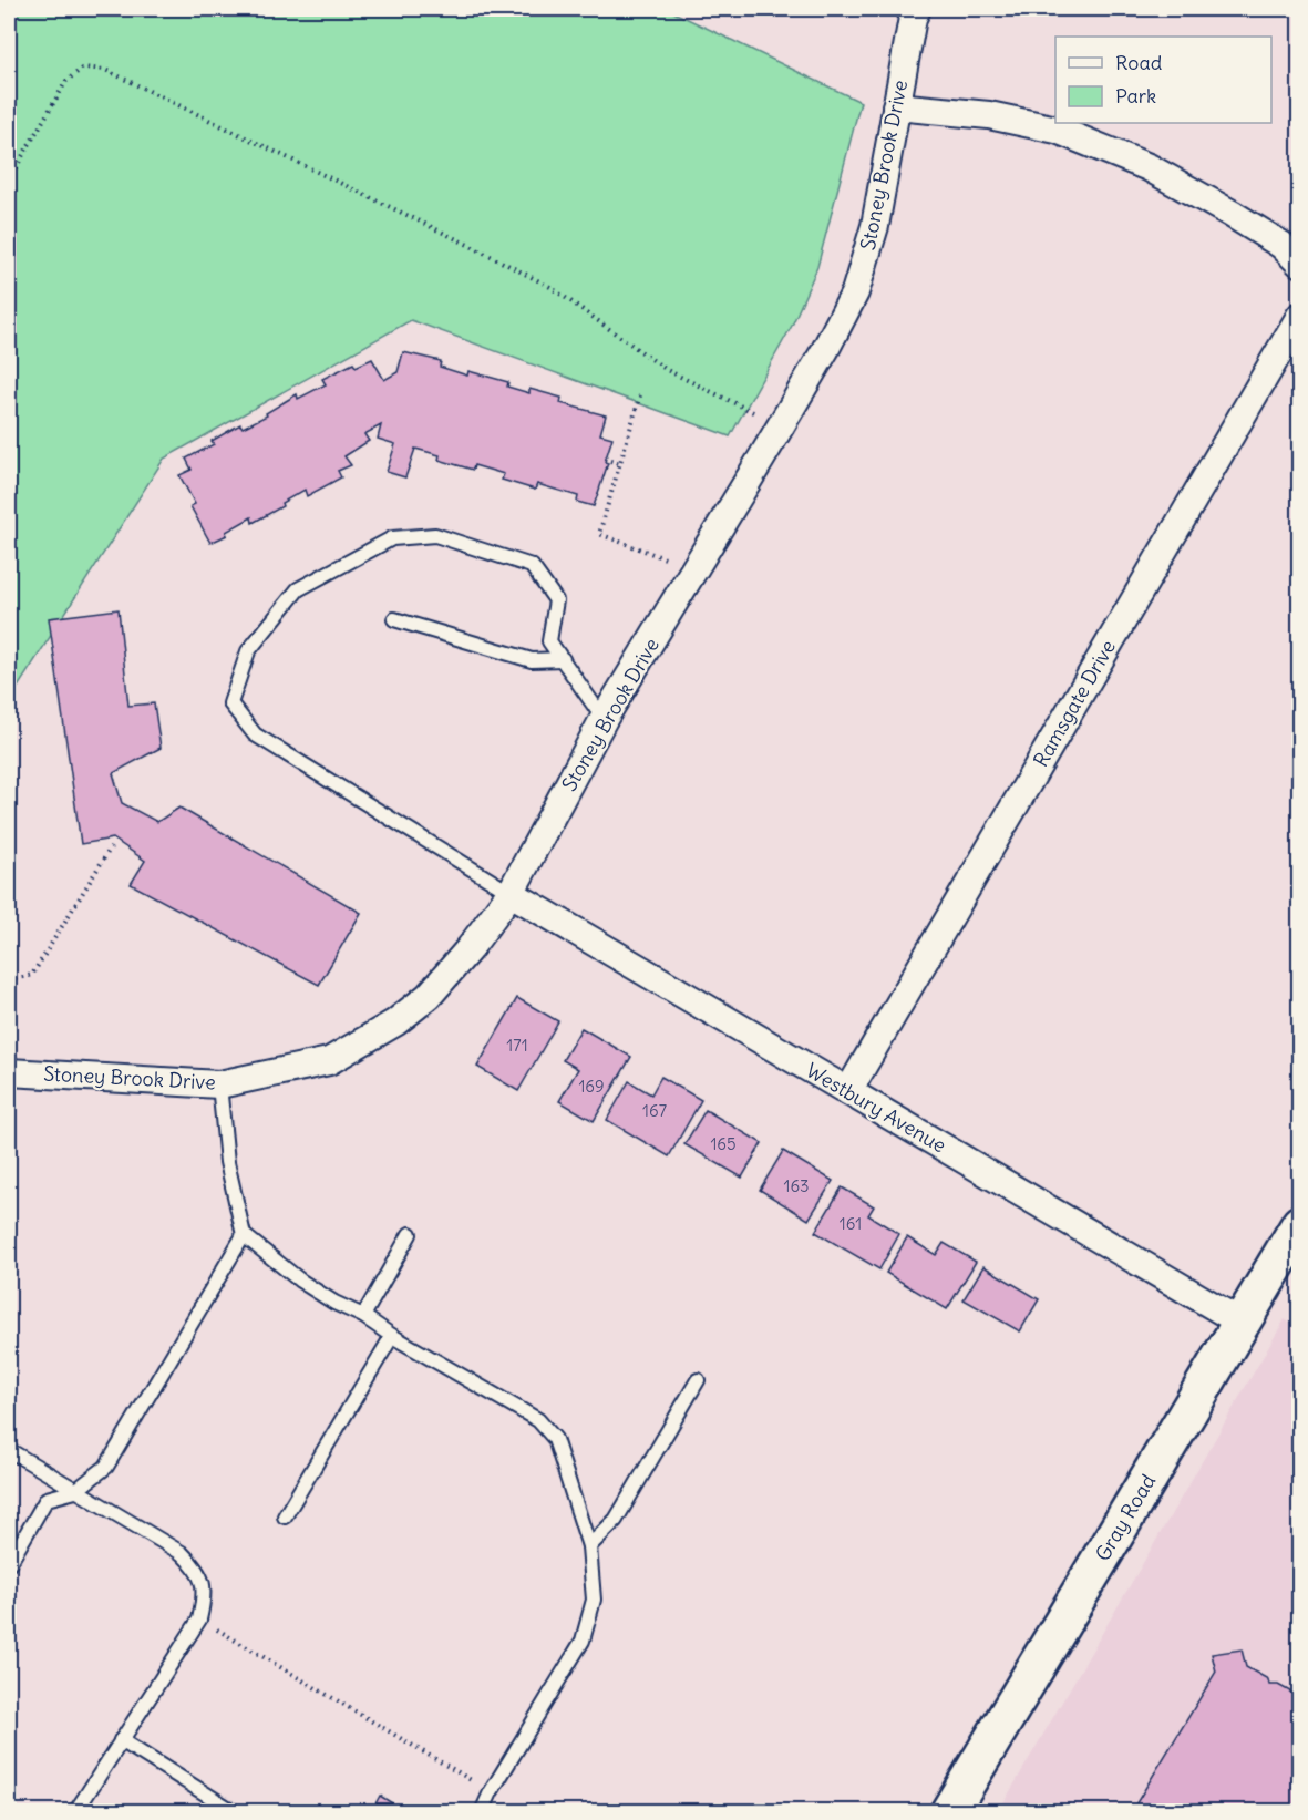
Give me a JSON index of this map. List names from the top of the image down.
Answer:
{
  "streets": {
    "main road": ["Gray Road"],
    "street": ["Stoney Brook Drive", "Ramsgate Drive", "Westbury Avenue"]
  },
  "crossings": [
    ["Stoney Brook Drive", "Westbury Avenue"],
    ["Ramsgate Drive", "Westbury Avenue"],
    ["Westbury Avenue", "Gray Road"]
  ],
  "house_numbers": [
    "171",
    "169",
    "167",
    "165",
    "163",
    "161"
  ],
  "legend": ["Road", "Park"]
}
